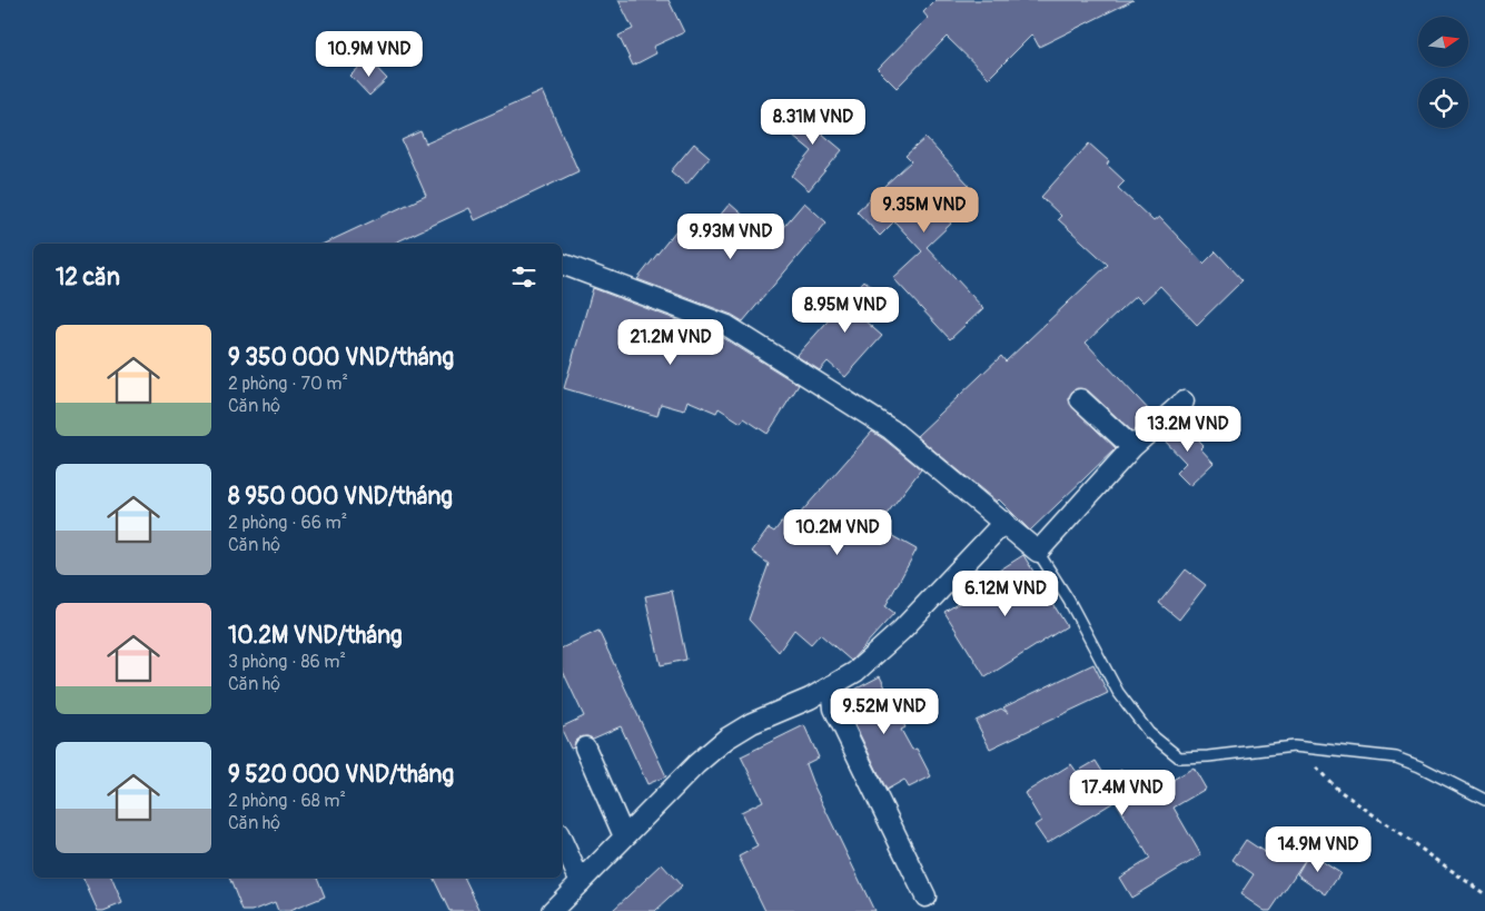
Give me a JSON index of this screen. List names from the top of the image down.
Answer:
{
  "north": "right",
  "page": {
    "price": [
      "10.9M VND",
      "8.31M VND",
      "9.35M VND",
      "9.93M VND",
      "8.95M VND",
      "21.2M VND",
      "13.2M VND",
      "10.2M VND",
      "6.12M VND",
      "9.52M VND",
      "17.4M VND",
      "14.9M VND"
    ],
    "heading": "12 căn",
    "list": [
      {
        "name": "9 350 000 VND/tháng",
        "note": "2 phòng · 70 m² · Căn hộ"
      },
      {
        "name": "8 950 000 VND/tháng",
        "note": "2 phòng · 66 m² · Căn hộ"
      },
      {
        "name": "10.2M VND/tháng",
        "note": "3 phòng · 86 m² · Căn hộ"
      },
      {
        "name": "9 520 000 VND/tháng",
        "note": "2 phòng · 68 m² · Căn hộ"
      }
    ]
  }
}
